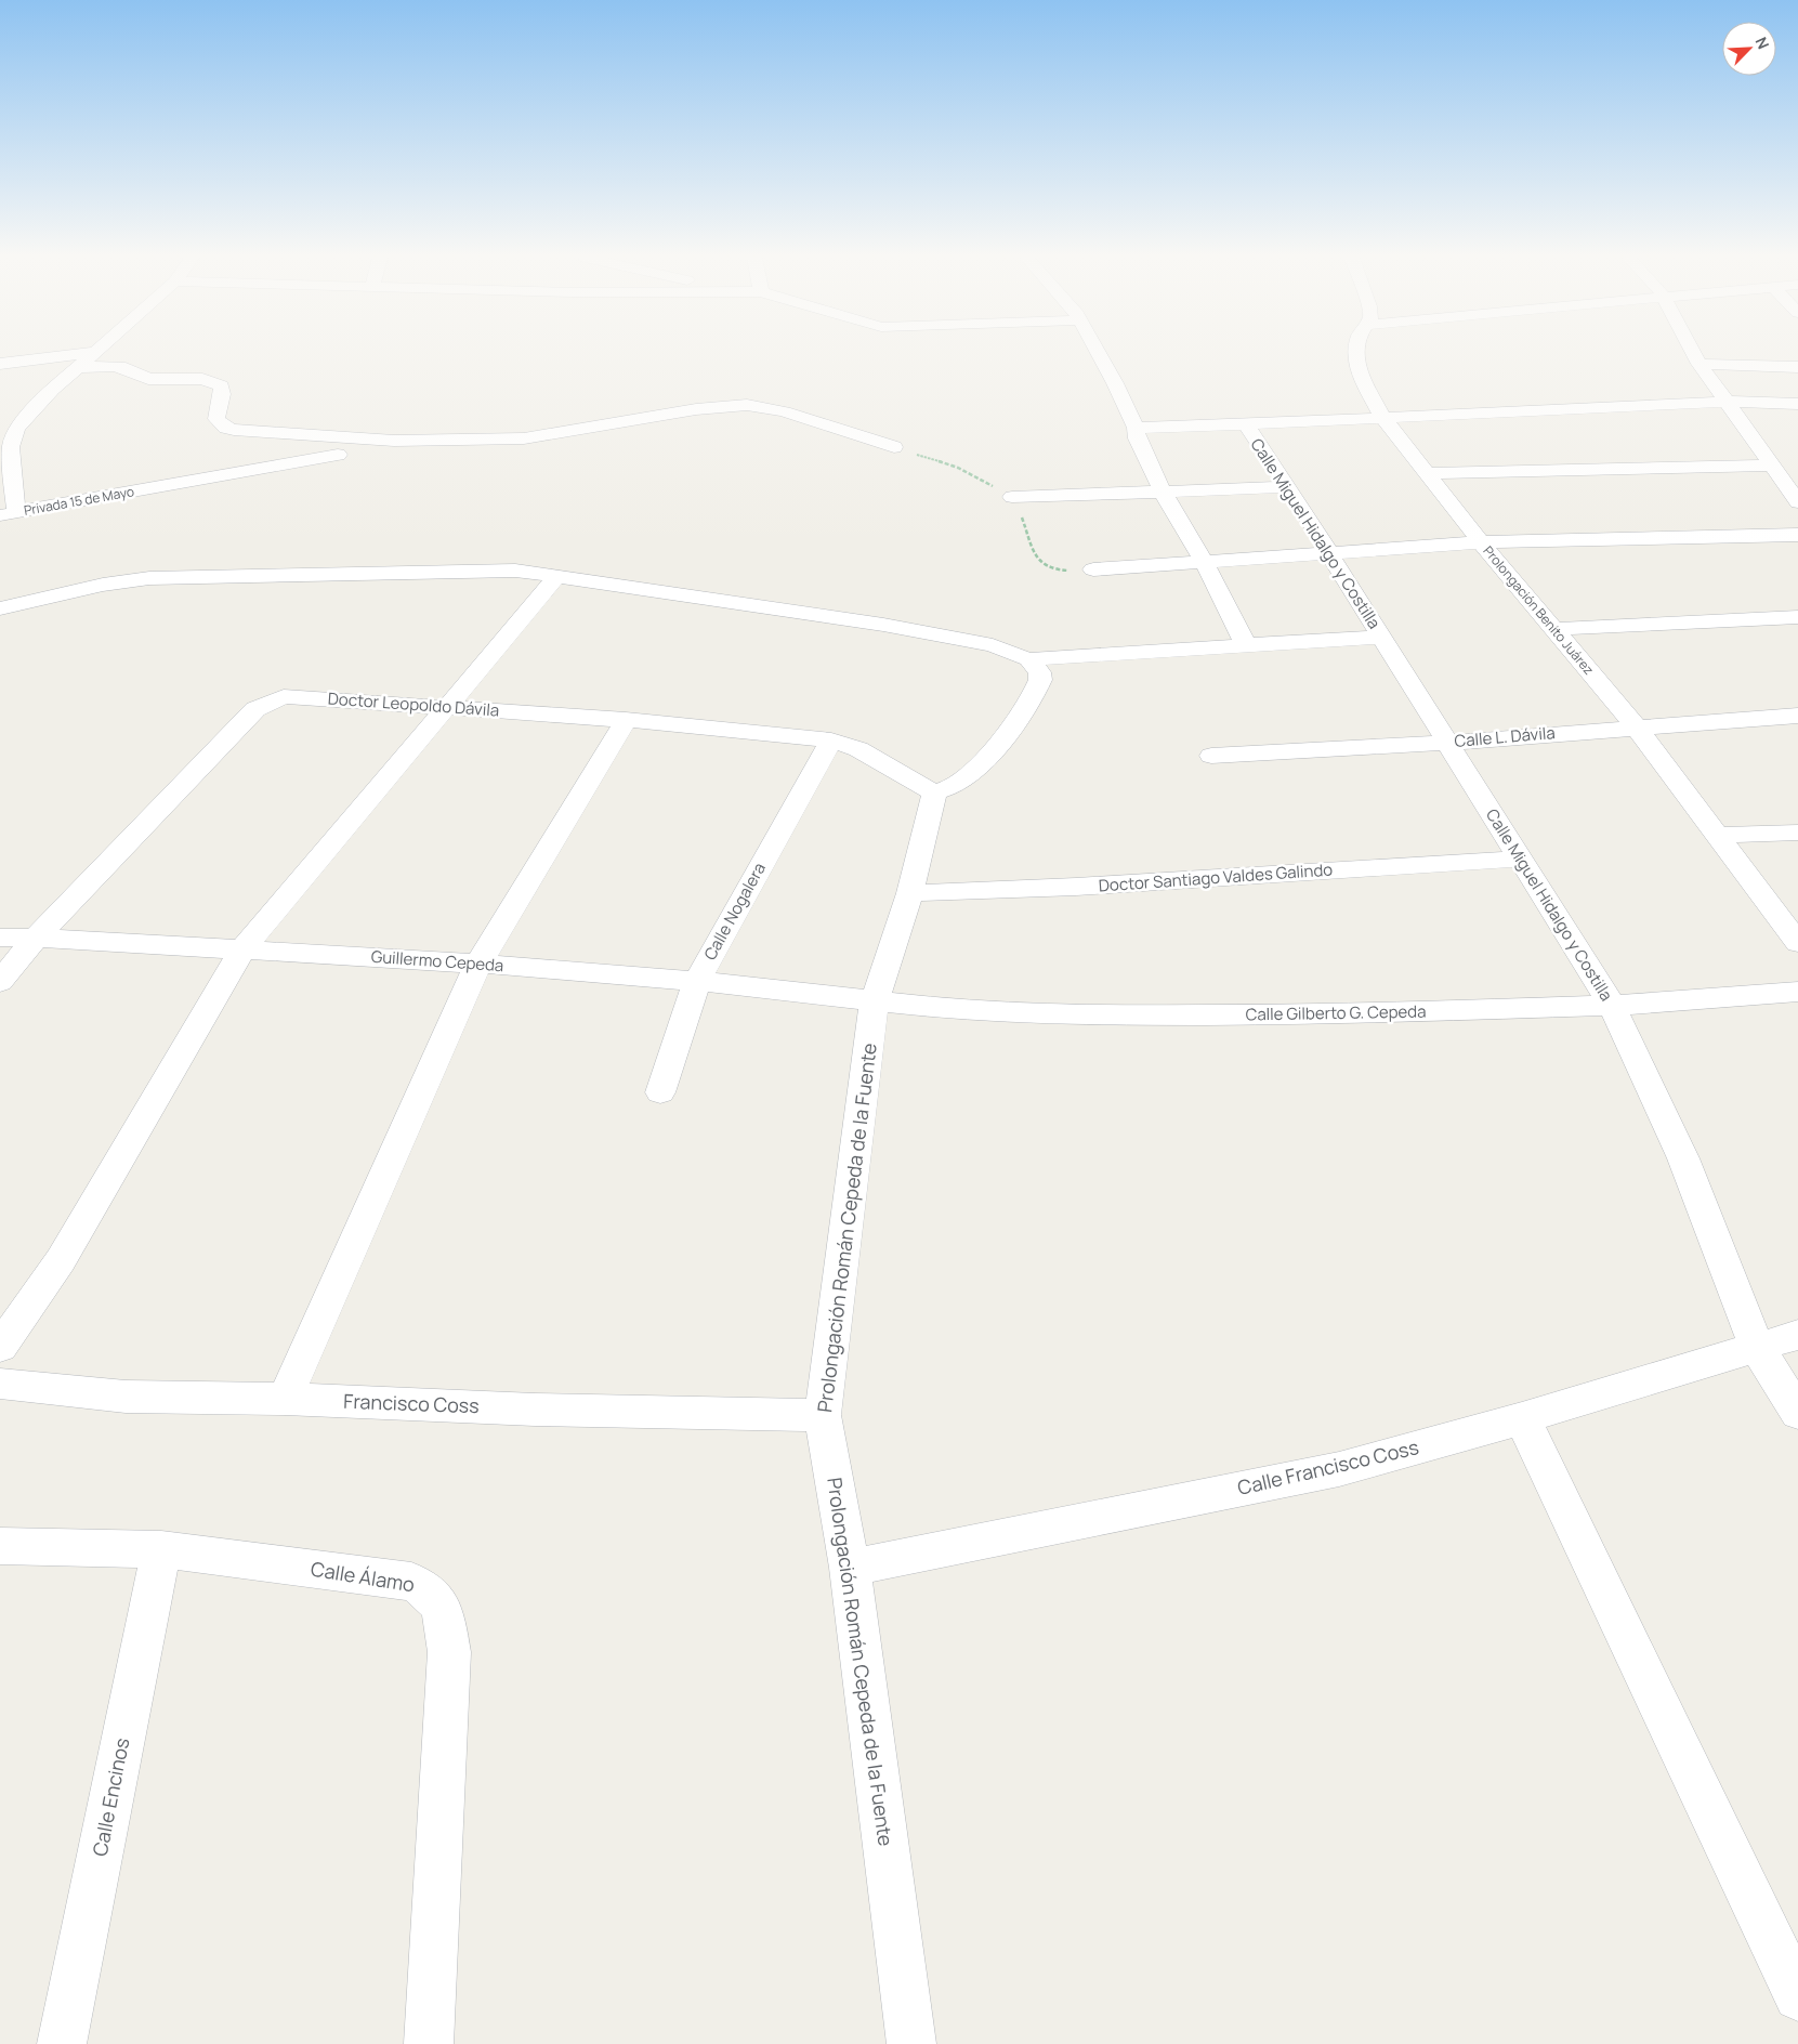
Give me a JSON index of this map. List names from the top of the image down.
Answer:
{
  "streets": {
    "street": [
      "Privada 15 de Mayo",
      "Calle Miguel Hidalgo y Costilla",
      "Prolongación Benito Juárez",
      "Doctor Leopoldo Dávila",
      "Calle L. Dávila",
      "Doctor Santiago Valdes Galindo",
      "Calle Nogalera",
      "Guillermo Cepeda",
      "Calle Gilberto G. Cepeda",
      "Prolongación Román Cepeda de la Fuente",
      "Francisco Coss",
      "Calle Francisco Coss",
      "Calle Álamo",
      "Calle Encinos"
    ]
  },
  "crossings": [
    ["Calle Miguel Hidalgo y Costilla", "Calle L. Dávila"],
    ["Calle Miguel Hidalgo y Costilla", "Doctor Santiago Valdes Galindo"],
    ["Calle Miguel Hidalgo y Costilla", "Calle Gilberto G. Cepeda"],
    ["Calle Miguel Hidalgo y Costilla", "Calle Francisco Coss"],
    ["Prolongación Benito Juárez", "Calle L. Dávila"],
    ["Doctor Leopoldo Dávila", "Calle Nogalera"],
    ["Doctor Leopoldo Dávila", "Guillermo Cepeda"],
    ["Doctor Leopoldo Dávila", "Prolongación Román Cepeda de la Fuente"],
    ["Doctor Santiago Valdes Galindo", "Prolongación Román Cepeda de la Fuente"],
    ["Calle Nogalera", "Guillermo Cepeda"],
    ["Guillermo Cepeda", "Calle Gilberto G. Cepeda"],
    ["Guillermo Cepeda", "Prolongación Román Cepeda de la Fuente"],
    ["Calle Gilberto G. Cepeda", "Prolongación Román Cepeda de la Fuente"],
    ["Prolongación Román Cepeda de la Fuente", "Francisco Coss"],
    ["Prolongación Román Cepeda de la Fuente", "Calle Francisco Coss"],
    ["Calle Álamo", "Calle Encinos"]
  ],
  "north": "top right"
}
